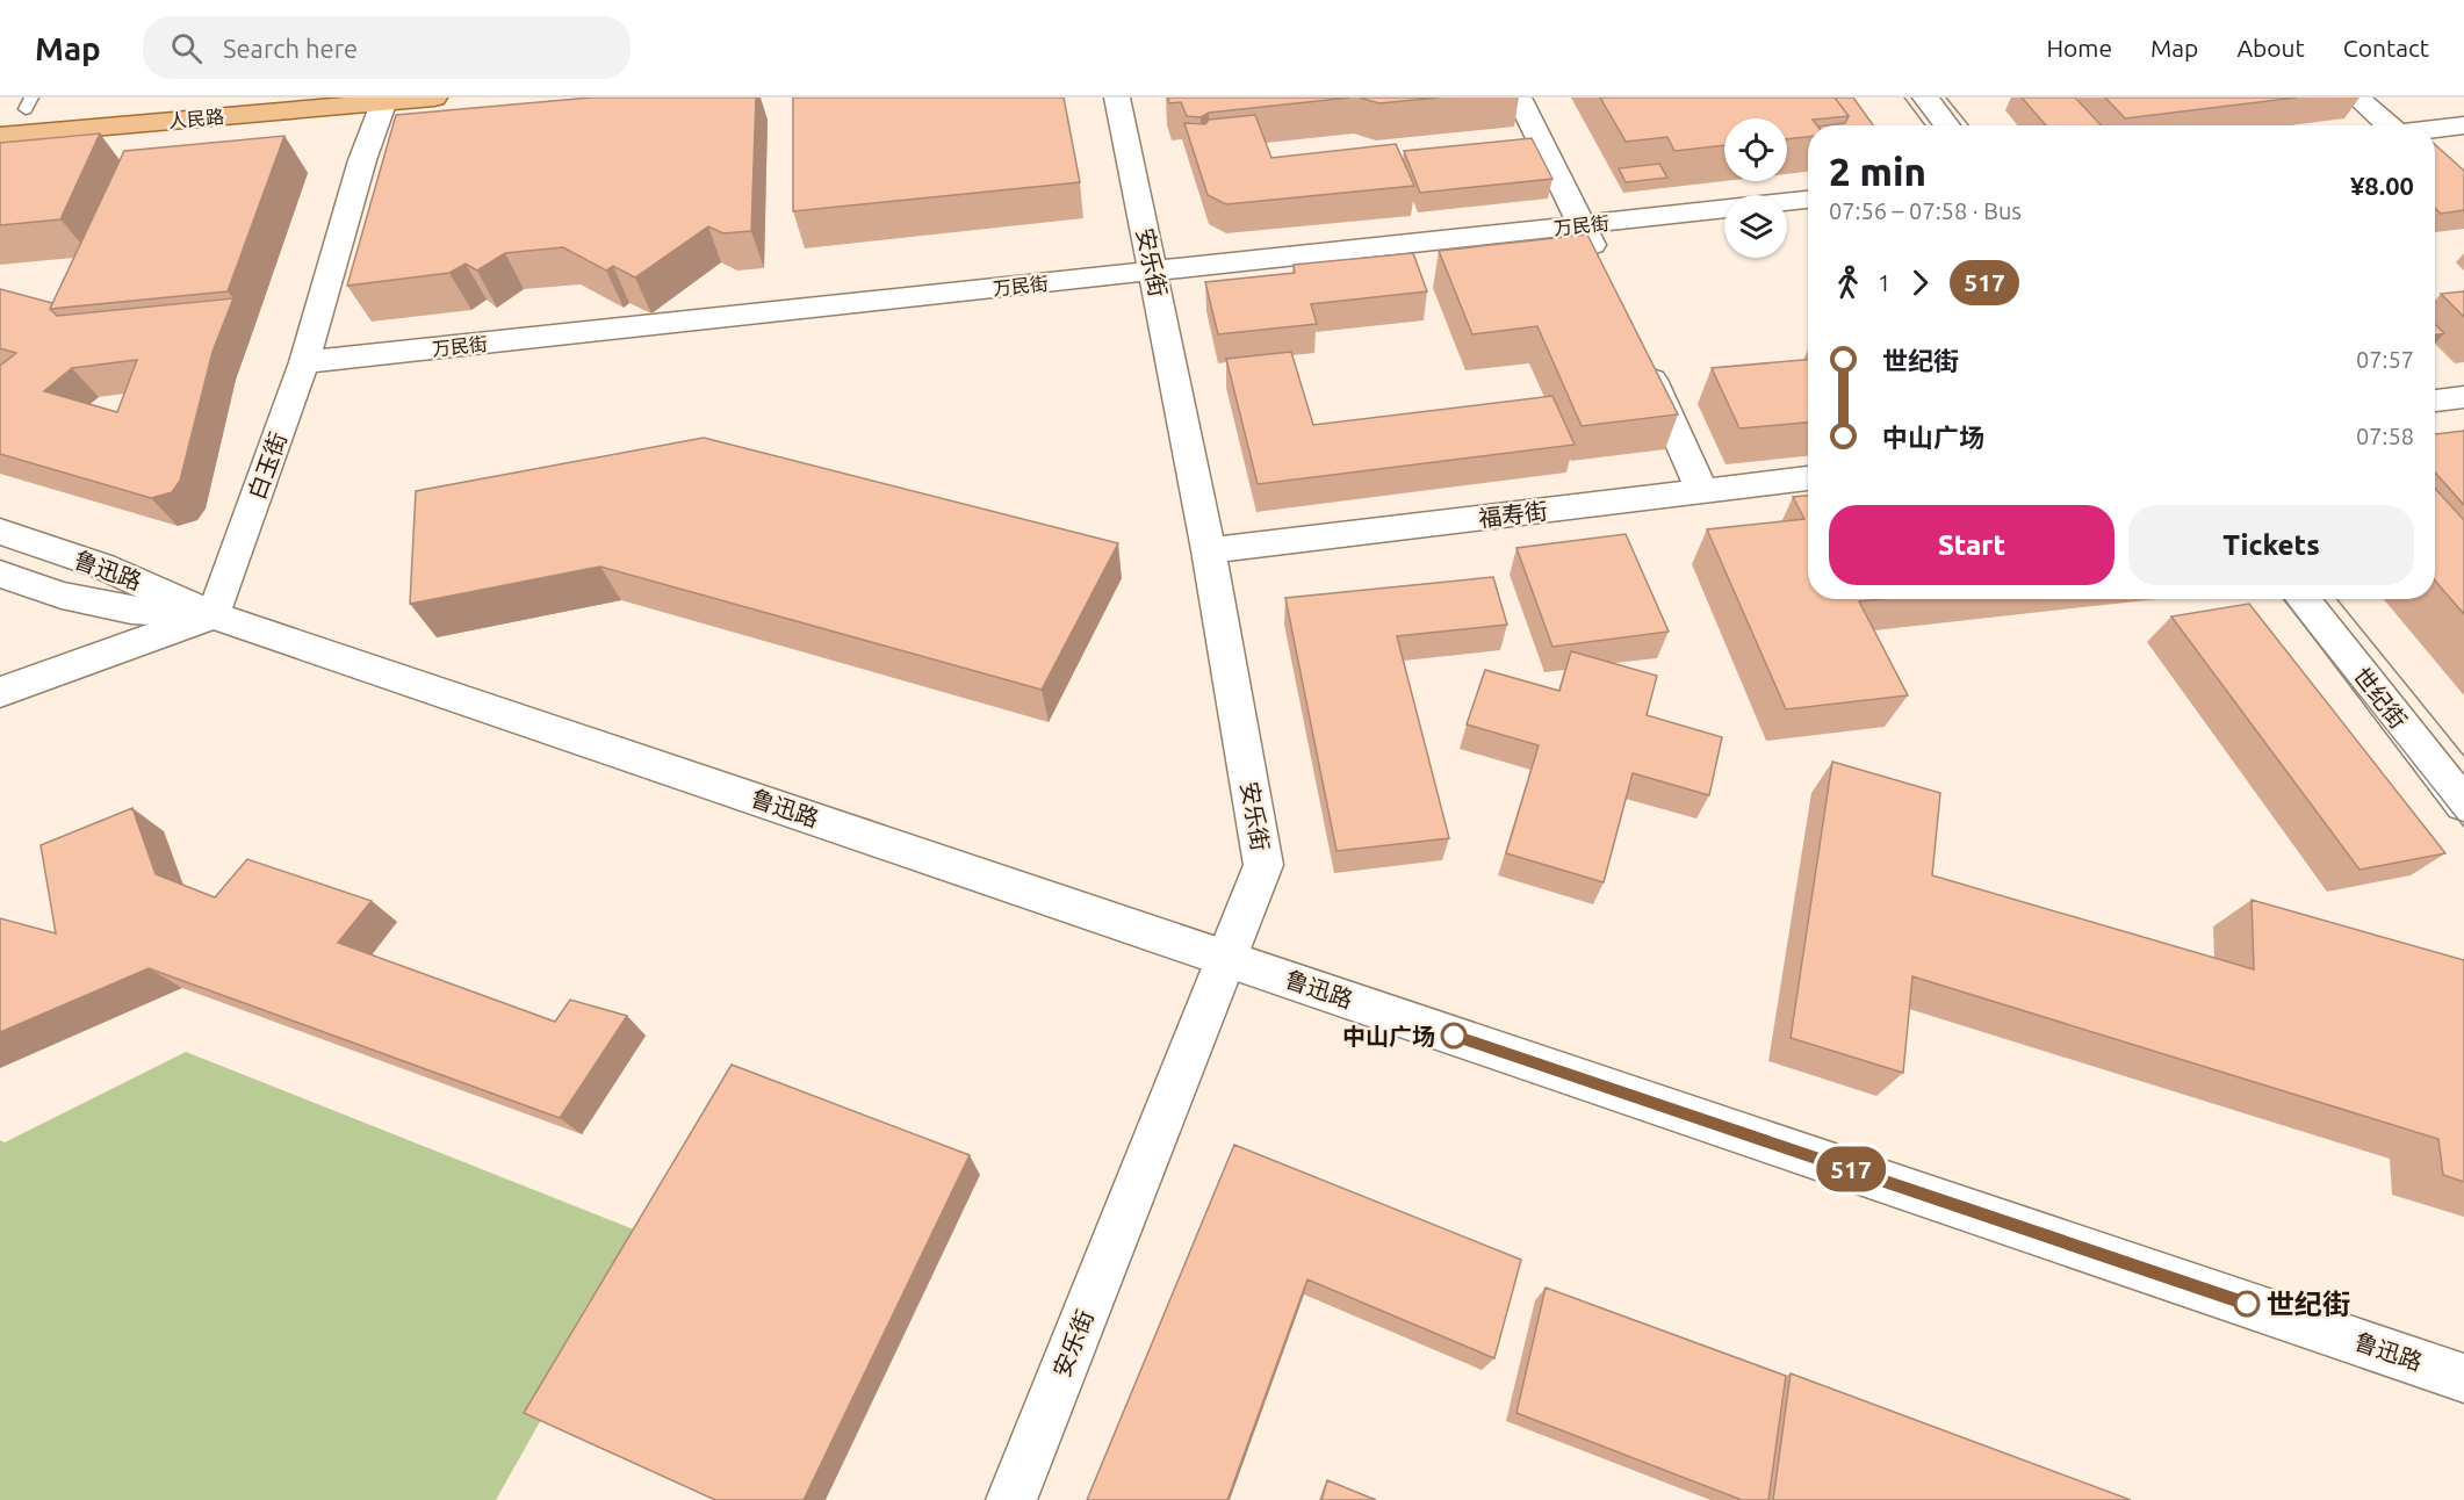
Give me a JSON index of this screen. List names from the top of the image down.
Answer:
{
  "streets": {
    "main road": ["人民路"],
    "street": [
      "万民街",
      "安乐街",
      "白玉街",
      "福寿街",
      "鲁迅路",
      "世纪街"
    ]
  },
  "crossings": [
    ["人民路", "白玉街"],
    ["万民街", "安乐街"],
    ["万民街", "白玉街"],
    ["安乐街", "福寿街"],
    ["安乐街", "鲁迅路"],
    ["白玉街", "鲁迅路"]
  ],
  "places": ["中山广场", "世纪街"],
  "lines": ["bus line 517"],
  "page": {
    "header": "Map",
    "search": "Search here",
    "nav": [
      "Home",
      "Map",
      "About",
      "Contact"
    ],
    "on_map": "517",
    "heading": ["2 min", "07:56 – 07:58 · Bus", "¥8.00"],
    "legs": ["1", "517"],
    "list": [
      {
        "name": "世纪街",
        "value": "07:57"
      },
      {
        "name": "中山广场",
        "value": "07:58"
      }
    ],
    "buttons": ["Start", "Tickets"]
  }
}
